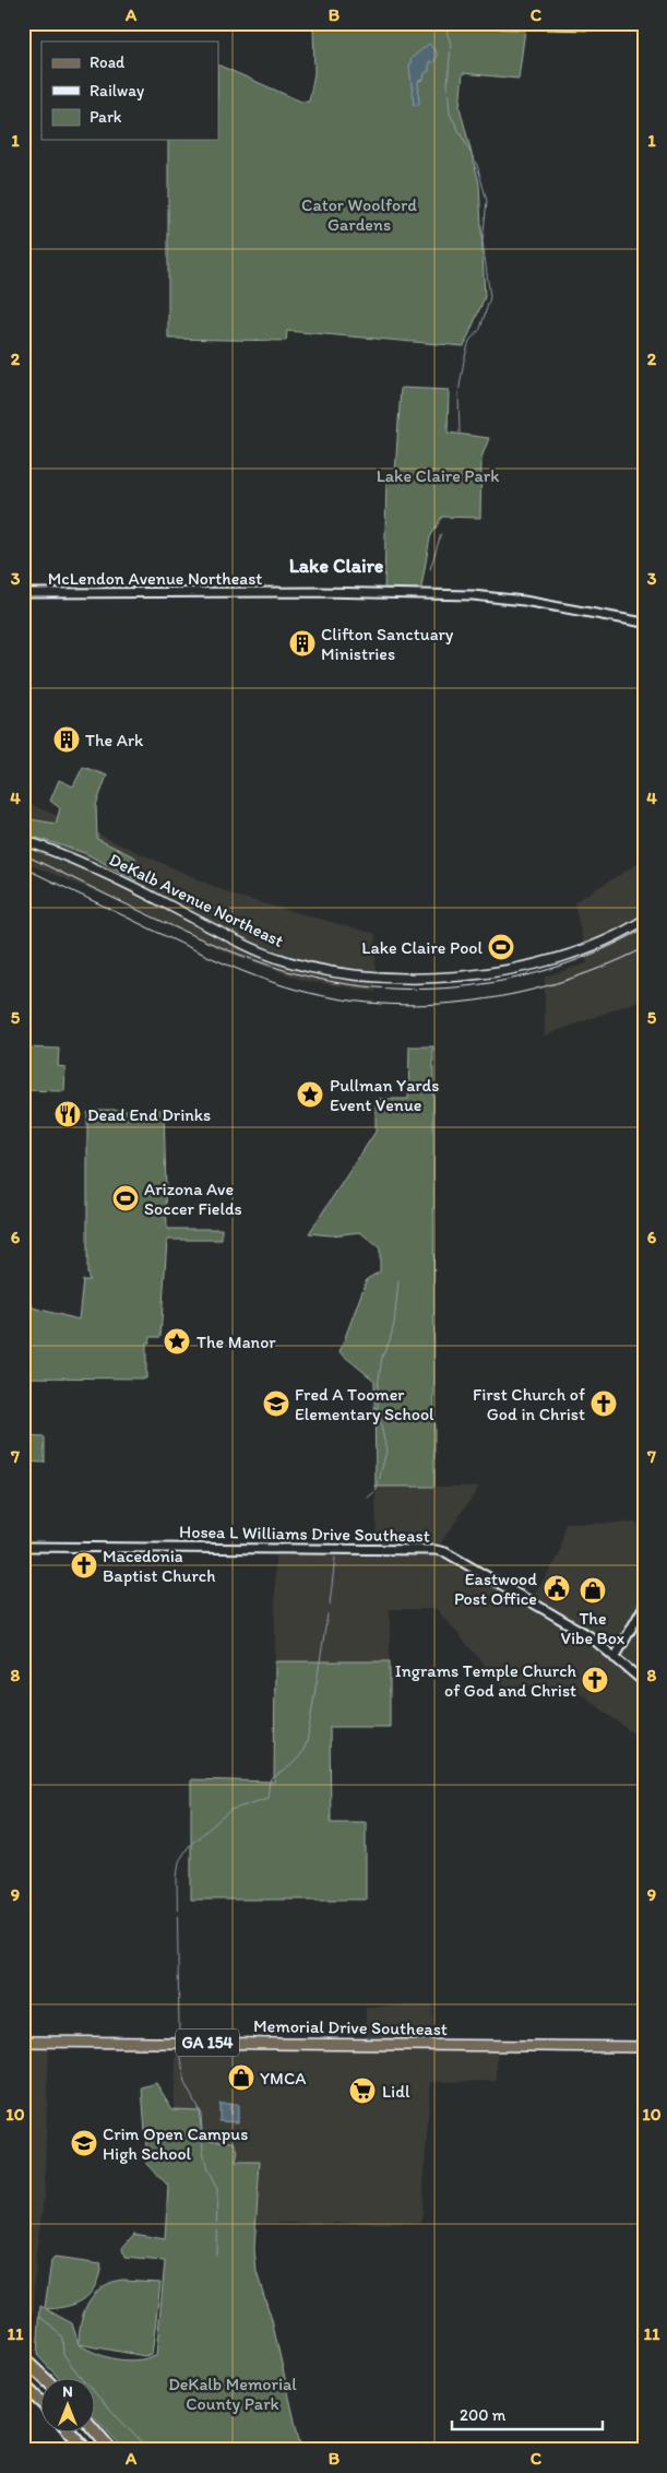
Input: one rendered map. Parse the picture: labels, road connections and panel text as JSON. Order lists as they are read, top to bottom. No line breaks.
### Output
{"streets":{"main road":["DeKalb Avenue Northeast","Memorial Drive Southeast","GA 154"],"street":["McLendon Avenue Northeast","Hosea L Williams Drive Southeast"]},"districts":["Lake Claire"],"parks":["Cator Woolford Gardens","Lake Claire Park","DeKalb Memorial County Park"],"places":{"building":["Clifton Sanctuary Ministries","The Ark"],"sports":["Lake Claire Pool","Arizona Ave Soccer Fields"],"place":["Pullman Yards Event Venue","The Manor"],"restaurant":["Dead End Drinks"],"school or university":["Fred A Toomer Elementary School","Crim Open Campus High School"],"church":["First Church of God in Christ","Macedonia Baptist Church","Ingrams Temple Church of God and Christ"],"public building":["Eastwood Post Office"],"shop":["The Vibe Box","YMCA"],"supermarket":["Lidl"]},"legend":["Road","Railway","Park"],"scale_bar":"200 m","north":"top","grid":{"columns":["A","B","C"],"rows":["1","2","3","4","5","6","7","8","9","10","11"]}}
